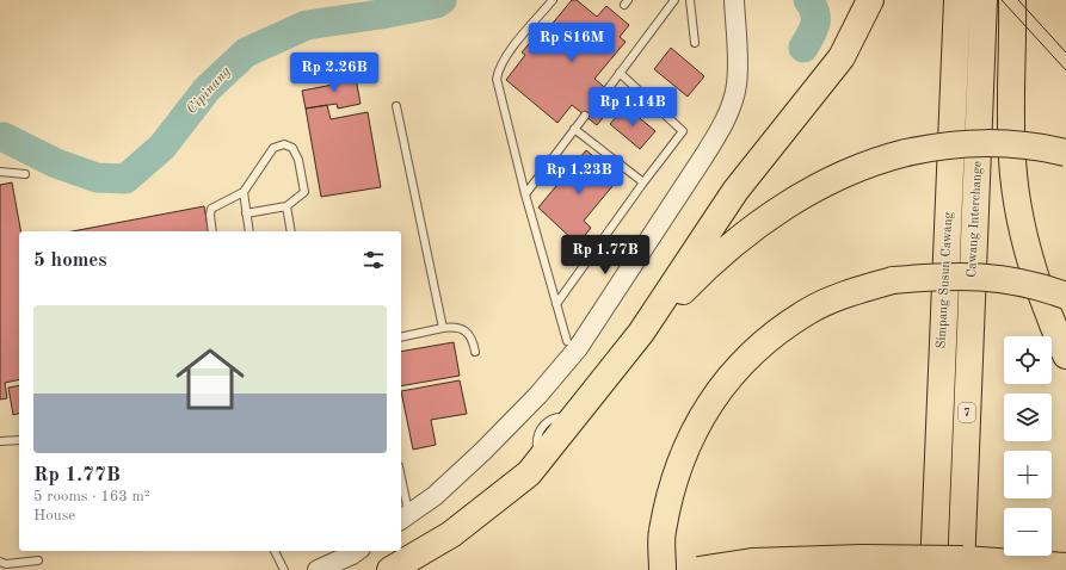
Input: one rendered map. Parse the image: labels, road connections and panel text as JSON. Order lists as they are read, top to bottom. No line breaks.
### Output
{"streets":{"highway":["Cawang Interchange","Simpang Susun Cawang","7"]},"water":["Cipinang"],"page":{"price":["Rp 816M","Rp 2.26B","Rp 1.14B","Rp 1.23B","Rp 1.77B"],"heading":"5 homes","list":[{"name":"Rp 1.77B","note":"5 rooms · 163 m² · House"}],"map_buttons":["+","−"]}}
